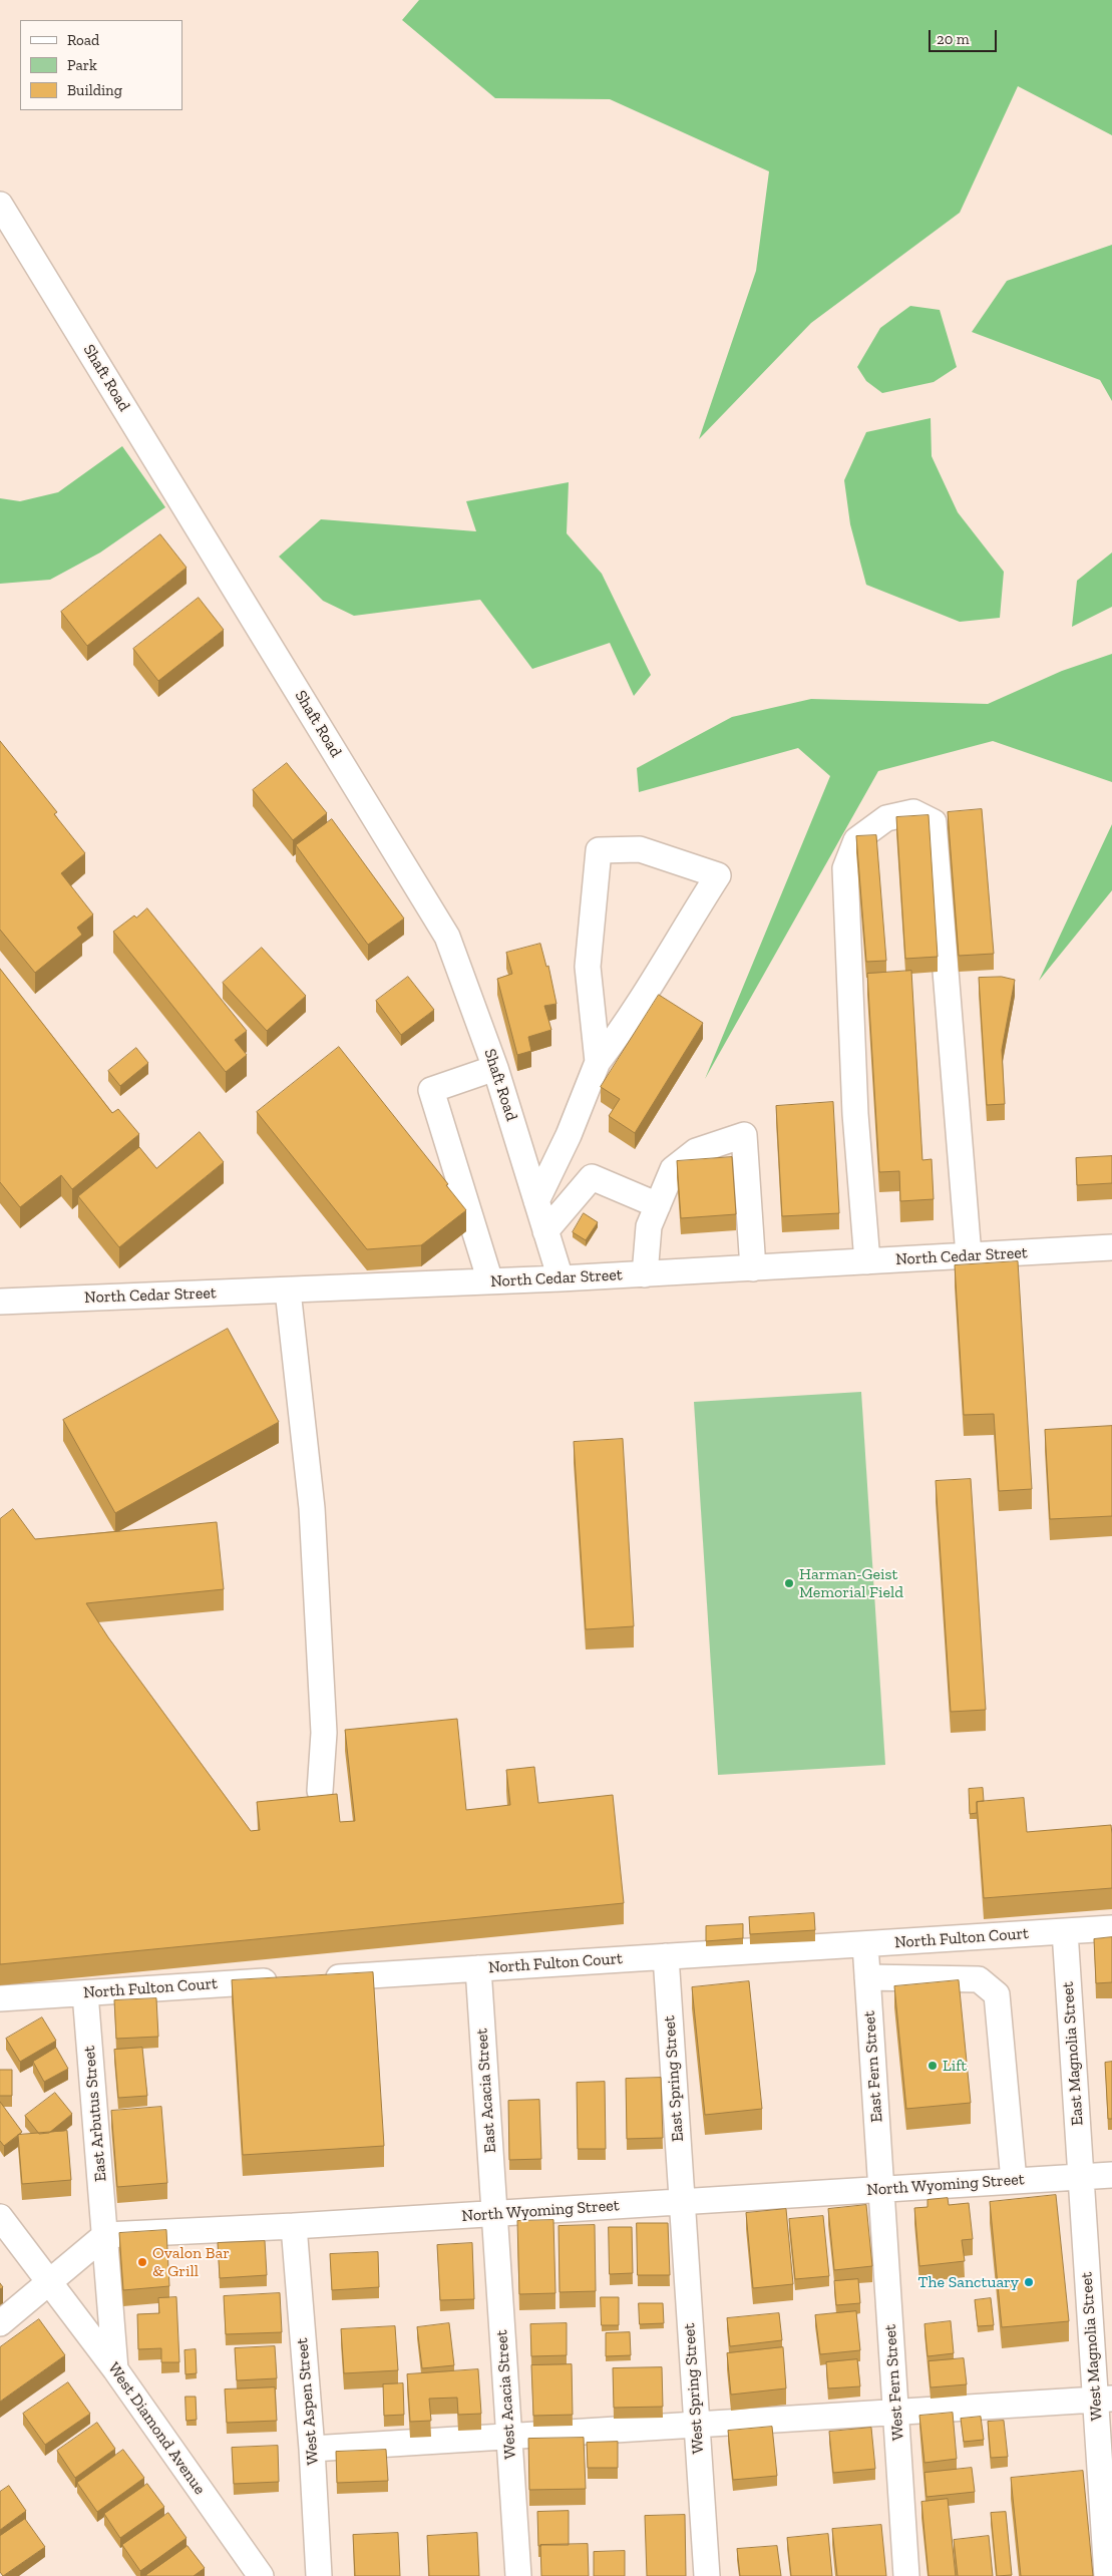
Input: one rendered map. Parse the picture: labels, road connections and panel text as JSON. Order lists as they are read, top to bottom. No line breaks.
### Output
{"streets":{"street":["Shaft Road","North Cedar Street","North Fulton Court","East Magnolia Street","East Fern Street","East Spring Street","East Acacia Street","East Arbutus Street","North Wyoming Street","West Magnolia Street","West Fern Street","West Spring Street","West Acacia Street","West Aspen Street","West Diamond Avenue"]},"crossings":[["Shaft Road","North Cedar Street"],["North Fulton Court","East Magnolia Street"],["North Fulton Court","East Fern Street"],["North Fulton Court","East Spring Street"],["North Fulton Court","East Acacia Street"],["North Fulton Court","East Arbutus Street"],["East Magnolia Street","North Wyoming Street"],["East Magnolia Street","West Magnolia Street"],["East Fern Street","North Wyoming Street"],["East Fern Street","West Fern Street"],["East Spring Street","North Wyoming Street"],["East Spring Street","West Spring Street"],["East Acacia Street","North Wyoming Street"],["East Acacia Street","West Acacia Street"],["East Arbutus Street","North Wyoming Street"],["East Arbutus Street","West Diamond Avenue"],["North Wyoming Street","West Magnolia Street"],["North Wyoming Street","West Fern Street"],["North Wyoming Street","West Spring Street"],["North Wyoming Street","West Acacia Street"],["North Wyoming Street","West Aspen Street"]],"places":["Harman-Geist Memorial Field","Lift","Ovalon Bar & Grill","The Sanctuary"],"legend":["Road","Park","Building"],"scale_bar":"20 m"}
